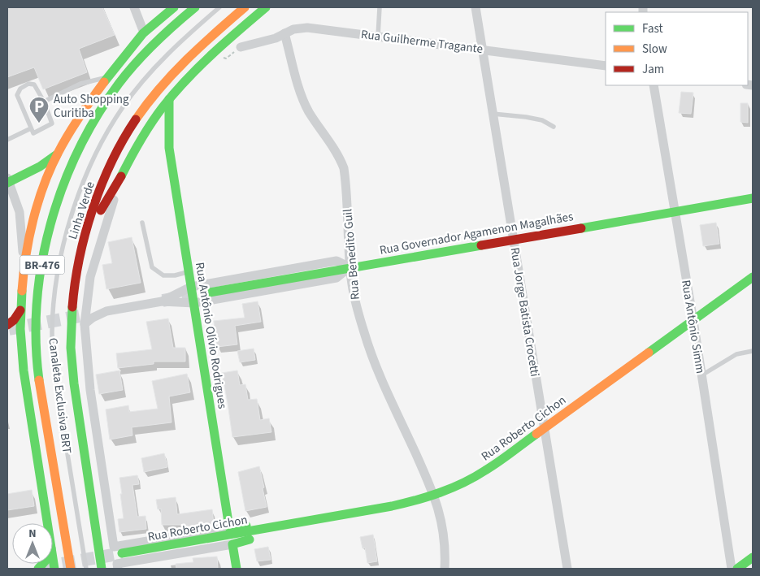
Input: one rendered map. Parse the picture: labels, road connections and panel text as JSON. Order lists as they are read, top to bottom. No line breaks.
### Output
{"streets":{"main road":["Linha Verde","Rua Governador Agamenon Magalhães","BR-476","Rua Antônio Olívio Rodrigues","Rua Roberto Cichon"],"street":["Rua Guilherme Tragante","Rua Benedito Guil","Rua Jorge Batista Crocetti","Rua Antônio Simm"],"lane":["Canaleta Exclusiva BRT"]},"crossings":[["Rua Guilherme Tragante","Rua Benedito Guil"],["Rua Guilherme Tragante","Rua Jorge Batista Crocetti"],["Rua Governador Agamenon Magalhães","Rua Benedito Guil"],["Rua Governador Agamenon Magalhães","Rua Jorge Batista Crocetti"],["Rua Governador Agamenon Magalhães","Rua Antônio Simm"],["Rua Benedito Guil","Rua Roberto Cichon"],["Rua Jorge Batista Crocetti","Rua Roberto Cichon"],["Rua Antônio Simm","Rua Roberto Cichon"]],"places":{"parking":["Auto Shopping Curitiba"]},"legend":["Fast","Slow","Jam"],"north":"top"}
